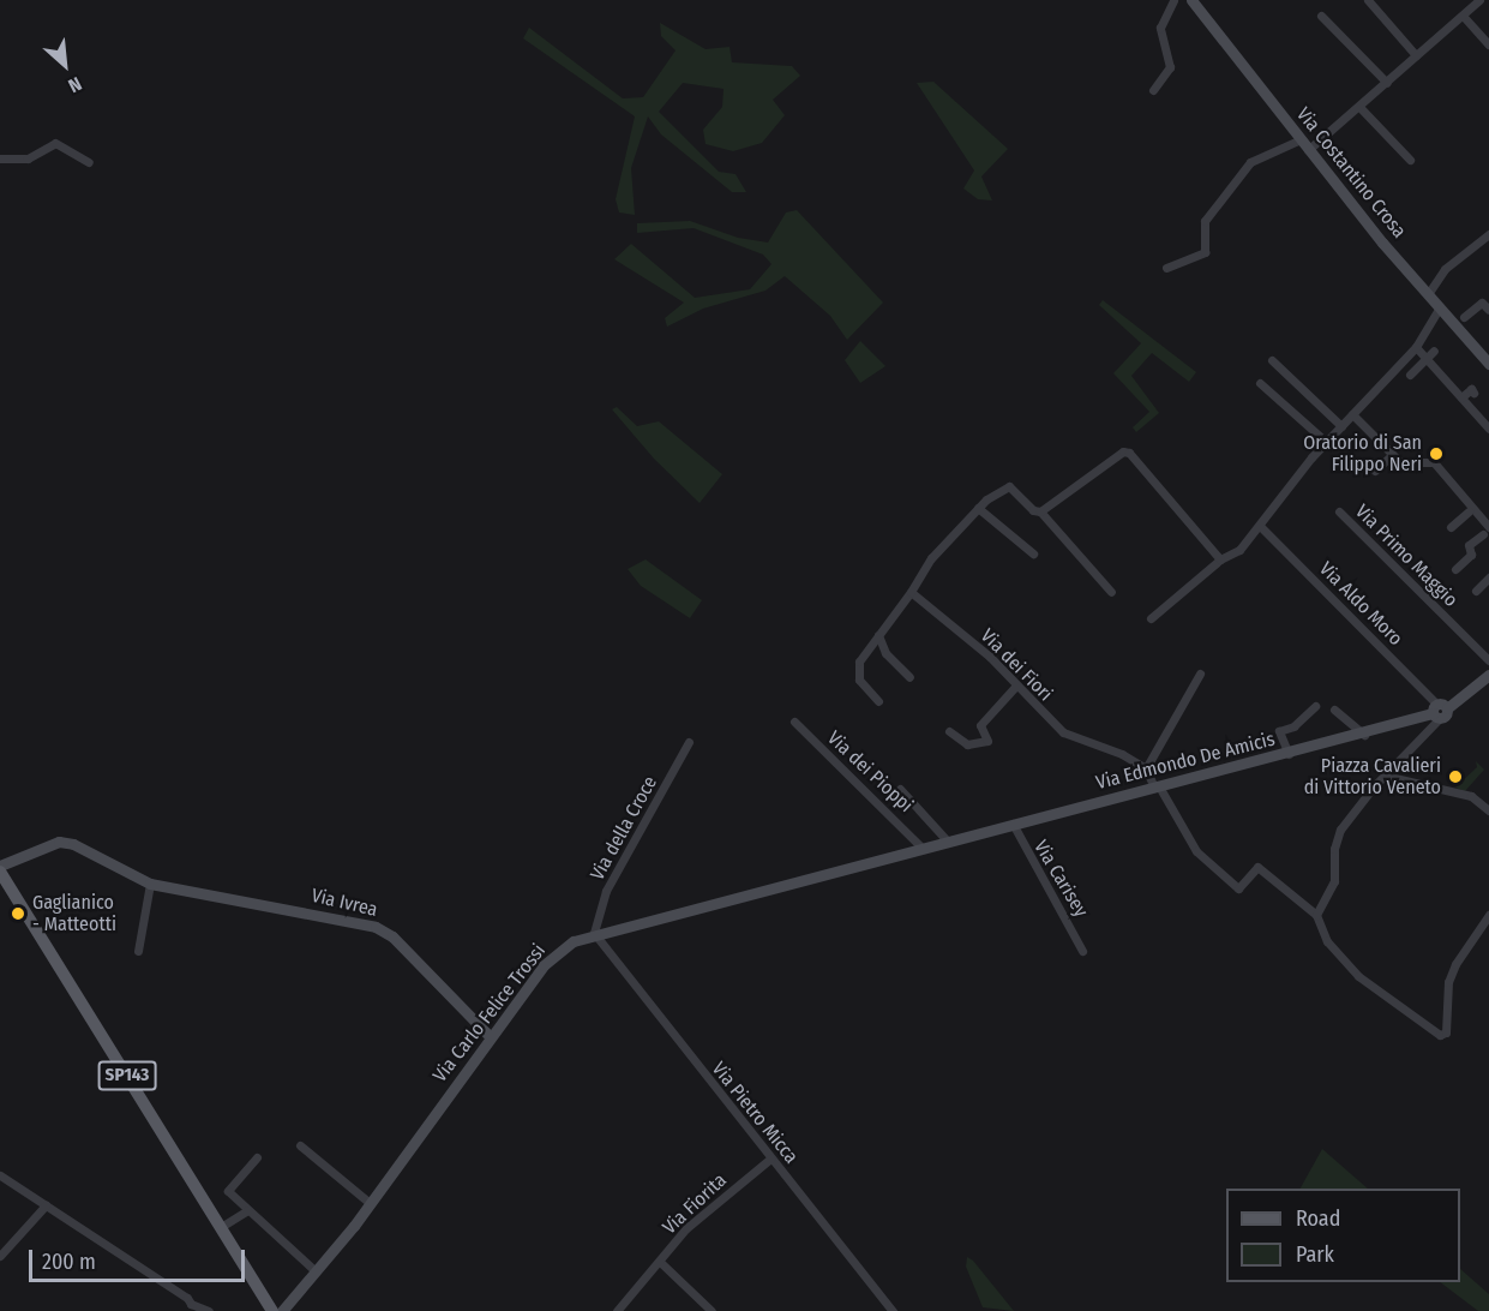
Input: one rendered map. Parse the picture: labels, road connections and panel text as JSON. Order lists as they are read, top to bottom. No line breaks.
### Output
{"streets":{"main road":["SP143"],"street":["Via Costantino Crosa","Via Primo Maggio","Via Aldo Moro","Via dei Fiori","Via Edmondo De Amicis","Via dei Pioppi","Via della Croce","Via Carisey","Via Ivrea","Via Carlo Felice Trossi","Via Pietro Micca","Via Fiorita"]},"crossings":[["Via Aldo Moro","Via Edmondo De Amicis"],["Via Edmondo De Amicis","Via dei Pioppi"],["Via Edmondo De Amicis","Via Carisey"],["Via Edmondo De Amicis","Via Carlo Felice Trossi"],["Via della Croce","Via Carlo Felice Trossi"],["Via della Croce","Via Pietro Micca"],["Via Ivrea","Via Carlo Felice Trossi"],["Via Carlo Felice Trossi","SP143"],["Via Carlo Felice Trossi","Via Pietro Micca"],["Via Pietro Micca","Via Fiorita"]],"places":["Oratorio di San Filippo Neri","Piazza Cavalieri di Vittorio Veneto","Gaglianico - Matteotti"],"legend":["Road","Park"],"scale_bar":"200 m","north":"bottom right"}
